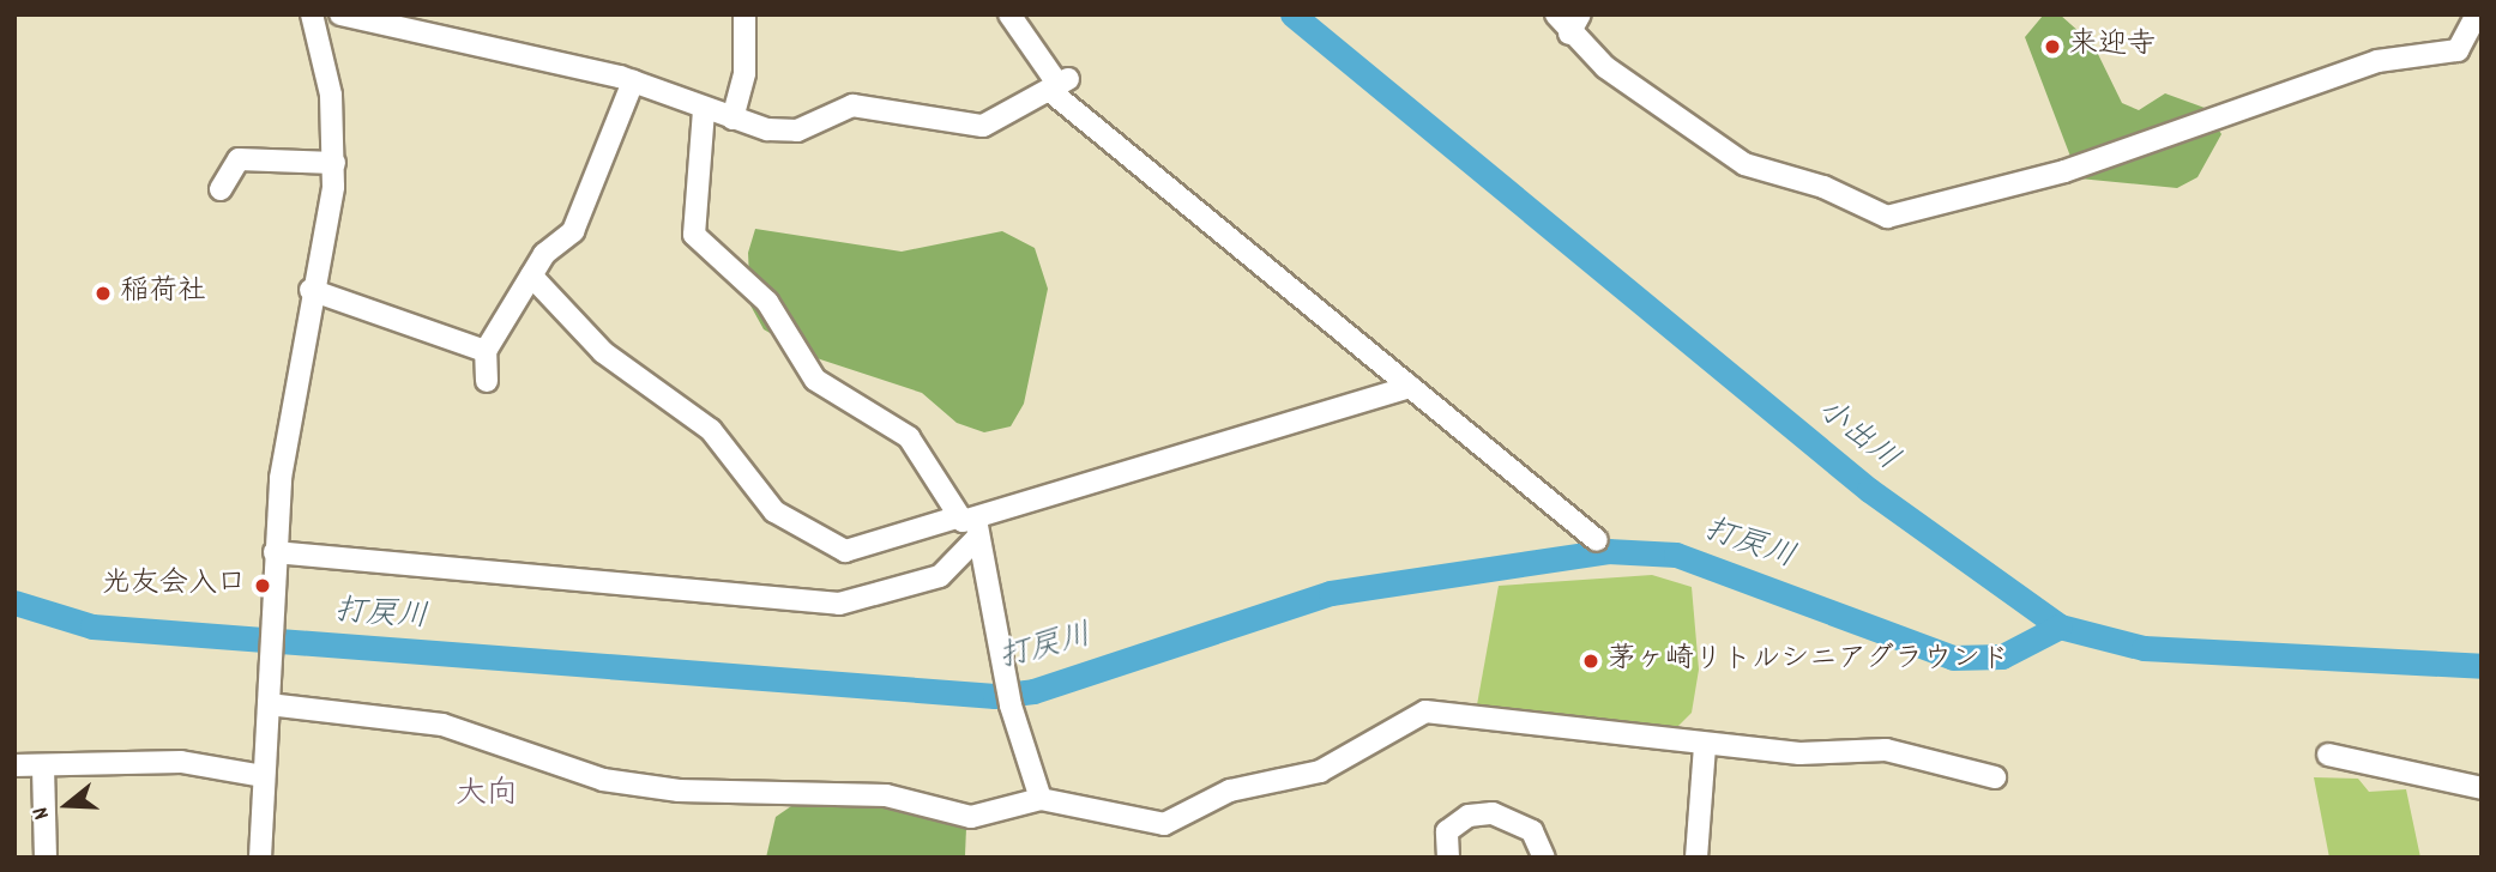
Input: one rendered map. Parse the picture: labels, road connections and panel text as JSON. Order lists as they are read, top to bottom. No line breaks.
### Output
{"districts":["大向"],"water":["小出川","打戻川"],"places":["来迎寺","稲荷社","光友会入口","茅ヶ崎リトルシニアグラウンド"],"north":"left"}
